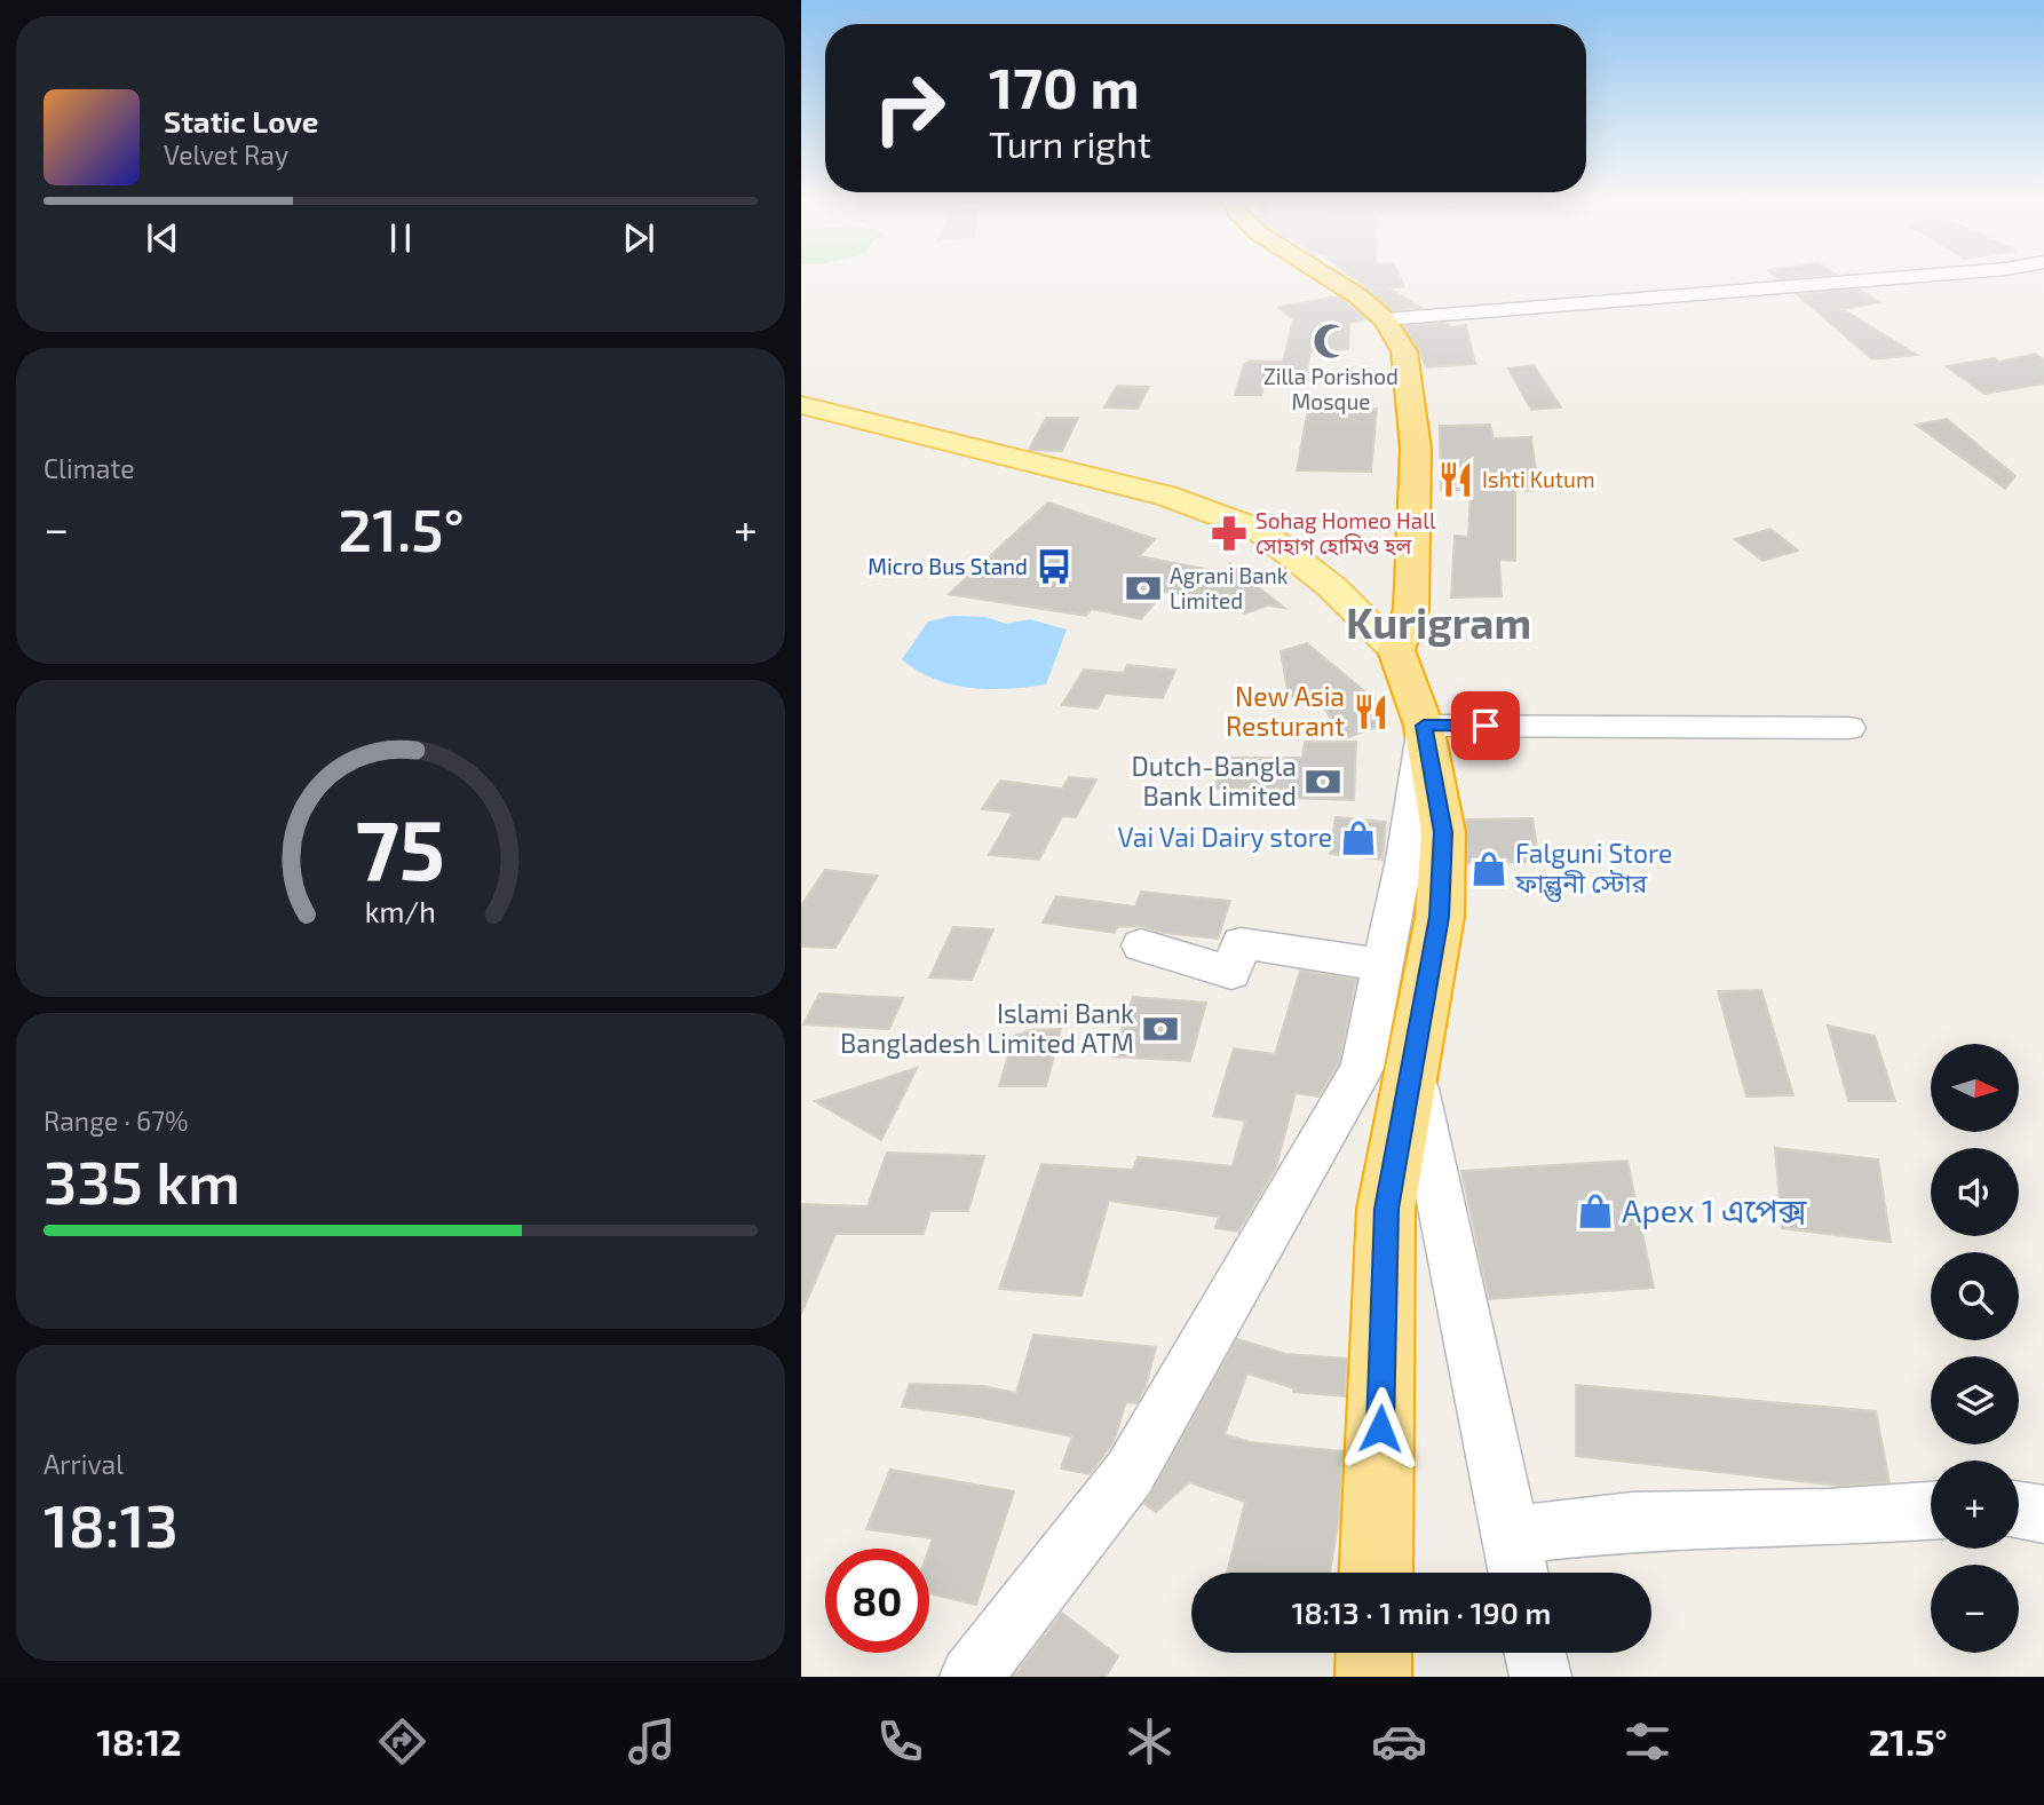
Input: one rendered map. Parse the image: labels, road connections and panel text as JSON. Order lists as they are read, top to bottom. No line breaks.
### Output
{"districts":["Kurigram"],"places":{"mosque":["Zilla Porishod Mosque"],"restaurant":["Ishti Kutum","New Asia Resturant"],"pharmacy":["Sohag Homeo Hall সোহাগ হোমিও হল"],"bus stop":["Micro Bus Stand"],"bank":["Agrani Bank Limited","Dutch-Bangla Bank Limited","Islami Bank Bangladesh Limited ATM"],"shop":["Vai Vai Dairy store","Falguni Store ফাল্গুনী স্টোর","Apex 1 এপেক্স"]},"north":"right","page":{"turn":["170 m","Turn right"],"song":["Static Love","Velvet Ray"],"tile":["Climate",["Range · 67%","335 km"],["Arrival","18:13"]],"heat":["−","21.5°","+"],"map_buttons":["+","−"],"limit":"80","trip":"18:13 · 1 min · 190 m","tabs":["18:12","21.5°"],"gauge":["75","km/h"]}}
